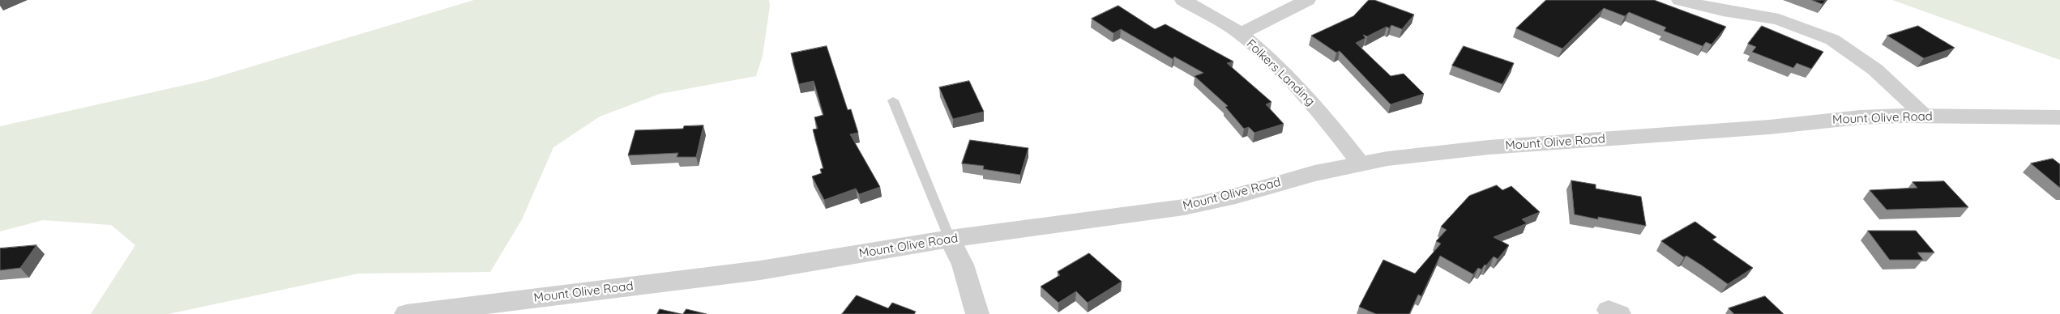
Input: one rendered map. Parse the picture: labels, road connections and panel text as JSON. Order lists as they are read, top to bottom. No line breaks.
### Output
{"streets":{"street":["Folkers Landing","Mount Olive Road"]},"crossings":[["Folkers Landing","Mount Olive Road"]]}
